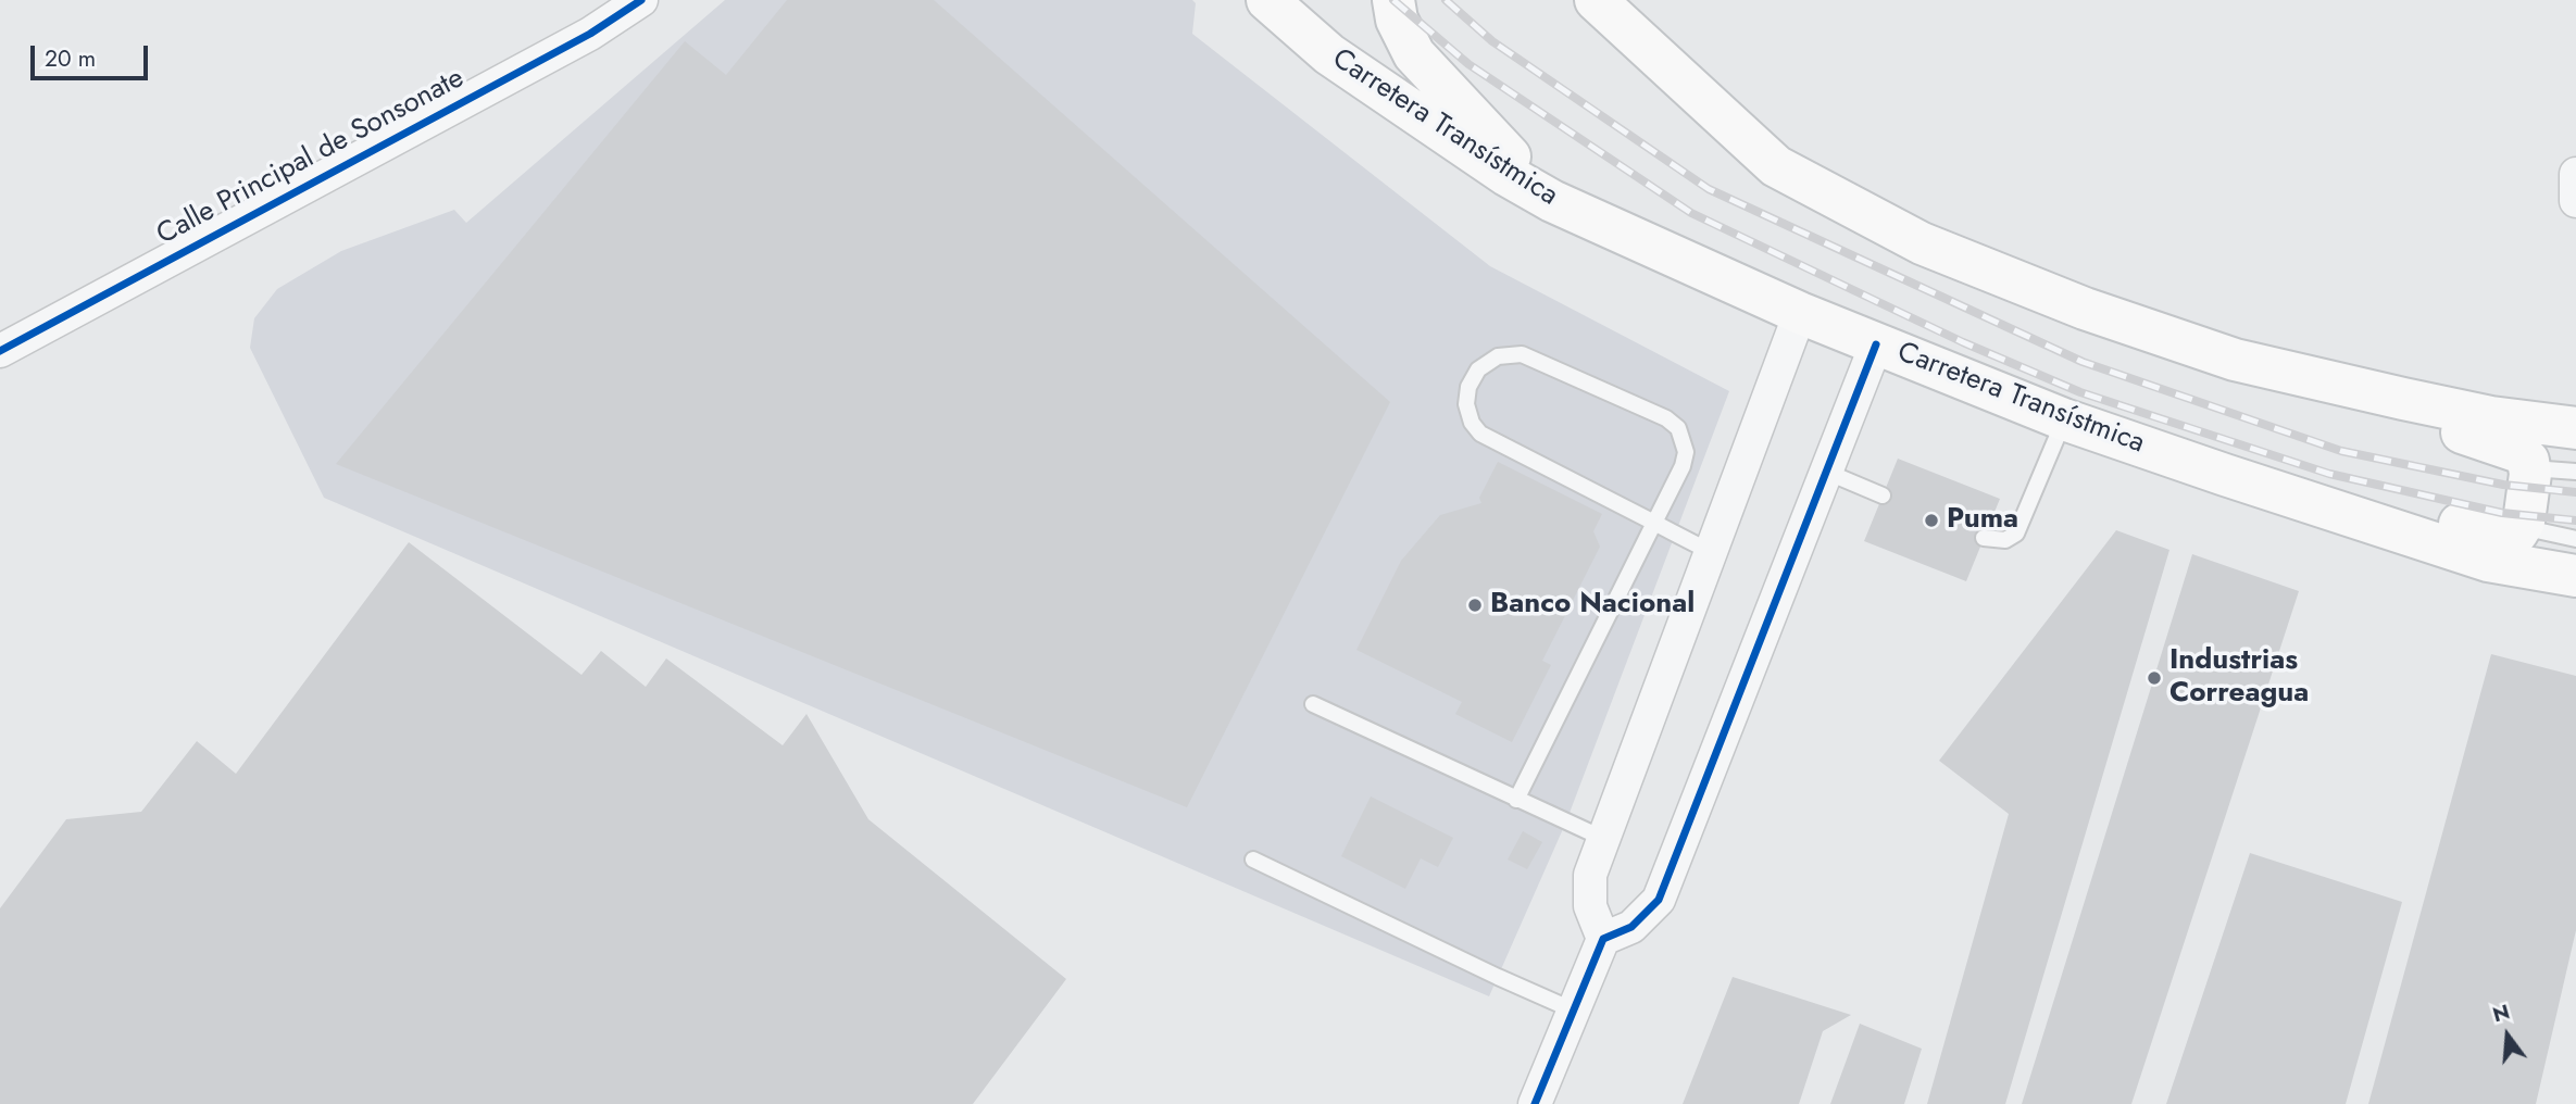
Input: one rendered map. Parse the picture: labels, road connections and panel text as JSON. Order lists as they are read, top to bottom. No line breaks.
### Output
{"streets":{"main road":["Carretera Transístmica"],"street":["Calle Principal de Sonsonate"]},"places":["Puma","Banco Nacional","Industrias Correagua"],"scale_bar":"20 m","north":"top"}
